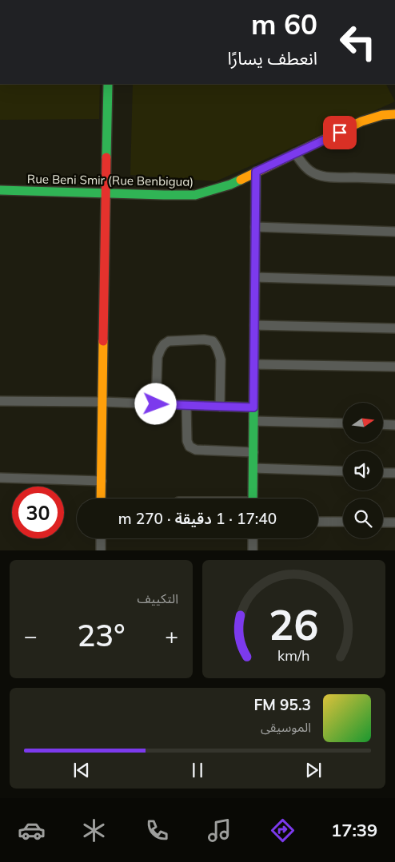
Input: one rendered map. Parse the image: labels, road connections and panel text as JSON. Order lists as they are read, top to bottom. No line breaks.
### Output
{"streets":{"street":["Rue Beni Smir (Rue Benbigua)"]},"north":"right","page":{"turn":["60 m","انعطف يسارًا"],"limit":"30","trip":"17:40 · 1 دقيقة · 270 m","tile":"التكييف","heat":["−","23°","+"],"song":["95.3 FM","الموسيقى"],"tabs":"17:39","gauge":["26","km/h"]}}
